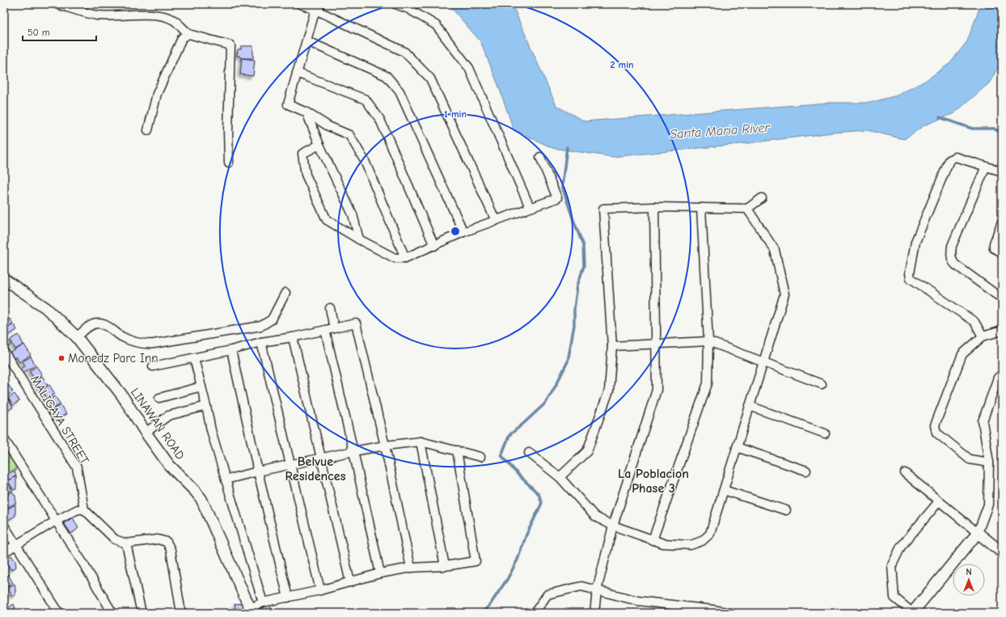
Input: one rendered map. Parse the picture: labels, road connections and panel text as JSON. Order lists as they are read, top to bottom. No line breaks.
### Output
{"streets":{"street":["MALIGAYA STREET","LINAWAN ROAD"]},"districts":["Belvue Residences","La Poblacion Phase 3"],"water":["Santa Maria River"],"places":["Monedz Parc Inn"],"scale_bar":"50 m","north":"top","rings":["2 min","1 min"]}
